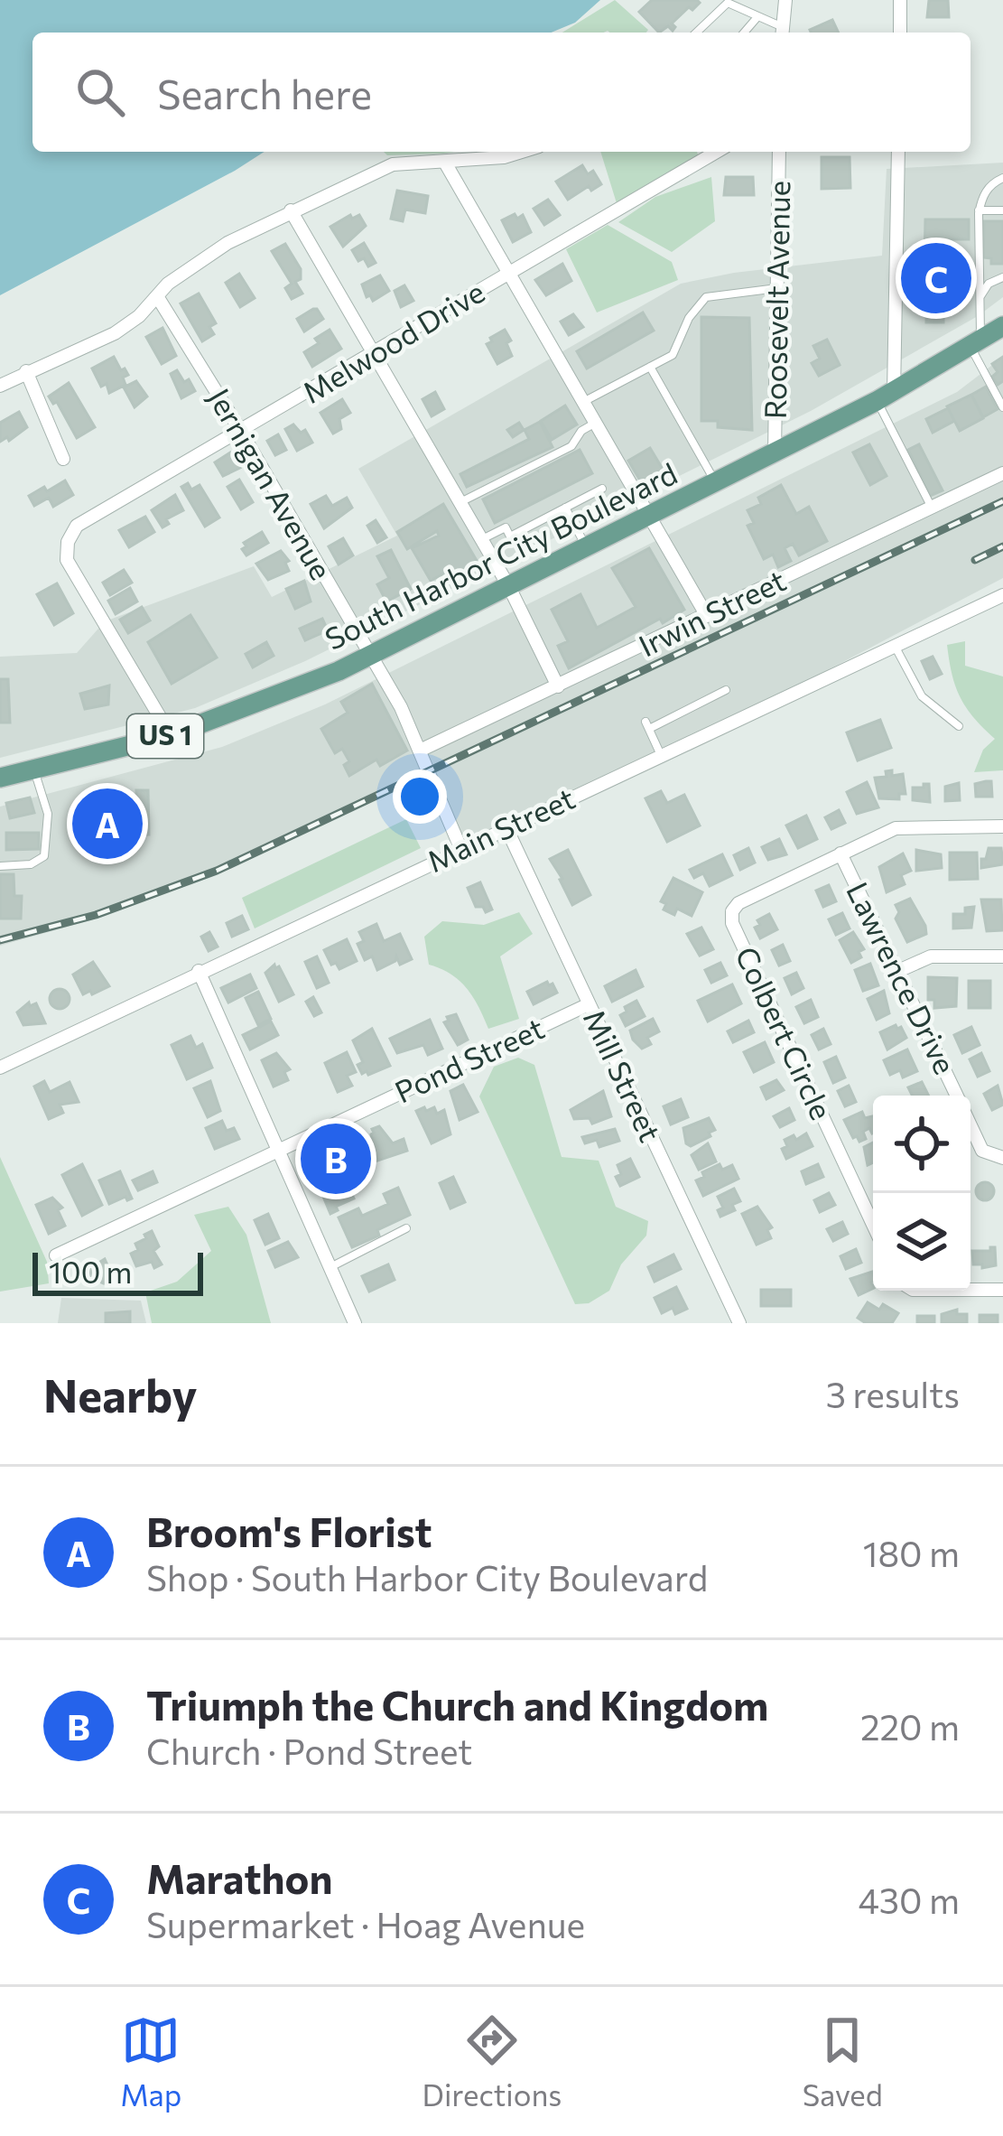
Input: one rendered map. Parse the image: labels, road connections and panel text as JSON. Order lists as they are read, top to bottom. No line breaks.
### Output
{"streets":{"main road":["South Harbor City Boulevard","US 1"],"street":["Roosevelt Avenue","Melwood Drive","Jernigan Avenue","Irwin Street","Main Street","Lawrence Drive","Colbert Circle","Pond Street","Mill Street"]},"crossings":[["Roosevelt Avenue","South Harbor City Boulevard"],["Melwood Drive","Jernigan Avenue"],["Melwood Drive","South Harbor City Boulevard"],["Jernigan Avenue","South Harbor City Boulevard"],["Jernigan Avenue","Irwin Street"],["Jernigan Avenue","Main Street"],["Main Street","Mill Street"],["Lawrence Drive","Colbert Circle"],["Pond Street","Mill Street"]],"scale_bar":"100 m","page":{"search":"Search here","pins":["C","A","B"],"scale":"100 m","heading":["Nearby","3 results"],"list":[{"mark":"A","name":"Broom's Florist","note":"Shop · South Harbor City Boulevard","value":"180 m"},{"mark":"B","name":"Triumph the Church and Kingdom","note":"Church · Pond Street","value":"220 m"},{"mark":"C","name":"Marathon","note":"Supermarket · Hoag Avenue","value":"430 m"}],"nav":["Map","Directions","Saved"]}}
